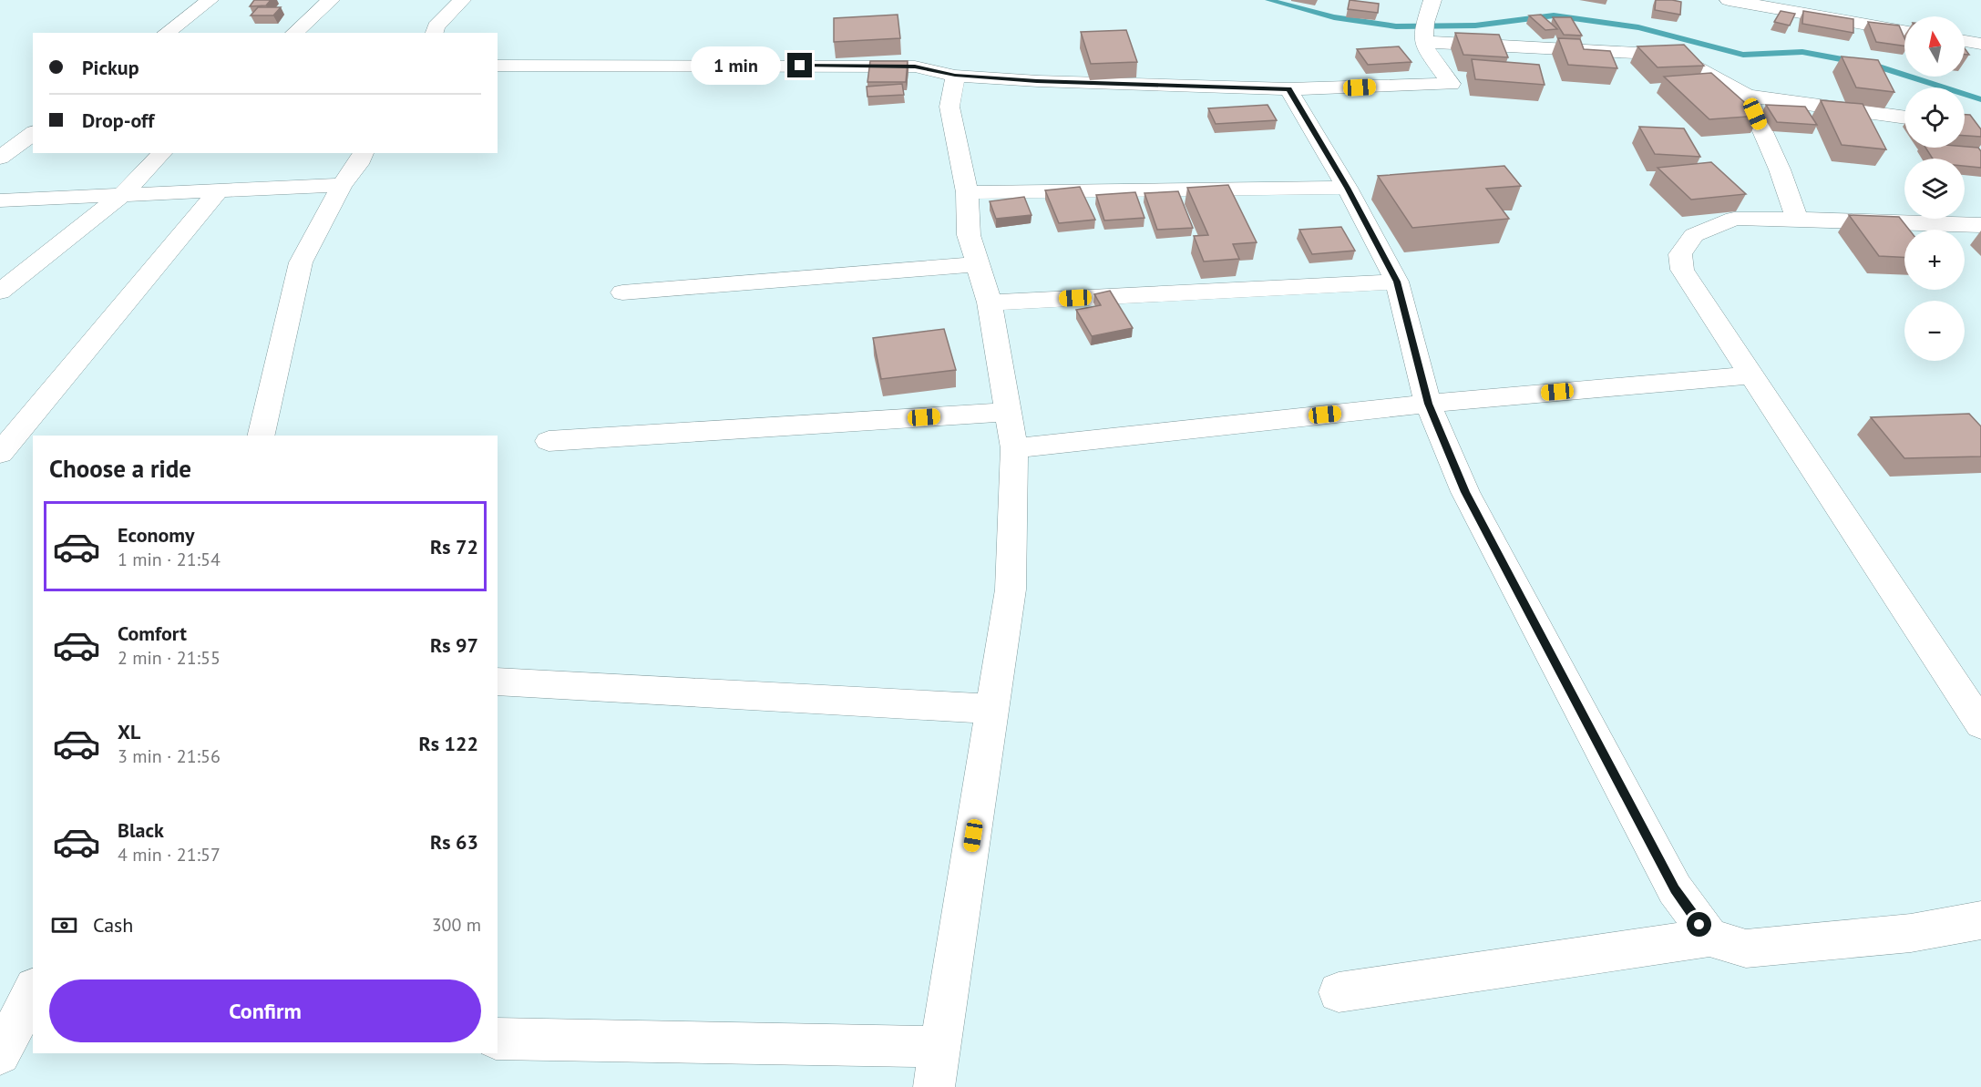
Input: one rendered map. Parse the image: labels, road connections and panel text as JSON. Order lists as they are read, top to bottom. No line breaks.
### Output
{"north":"top","page":{"map_buttons":["+","−"],"banner":["Pickup","Drop-off"],"bubble":"1 min","heading":"Choose a ride","list":[{"name":"Economy","note":"1 min · 21:54","value":"Rs 72"},{"name":"Comfort","note":"2 min · 21:55","value":"Rs 97"},{"name":"XL","note":"3 min · 21:56","value":"Rs 122"},{"name":"Black","note":"4 min · 21:57","value":"Rs 63"}],"pay":["Cash","300 m"],"buttons":"Confirm"}}
